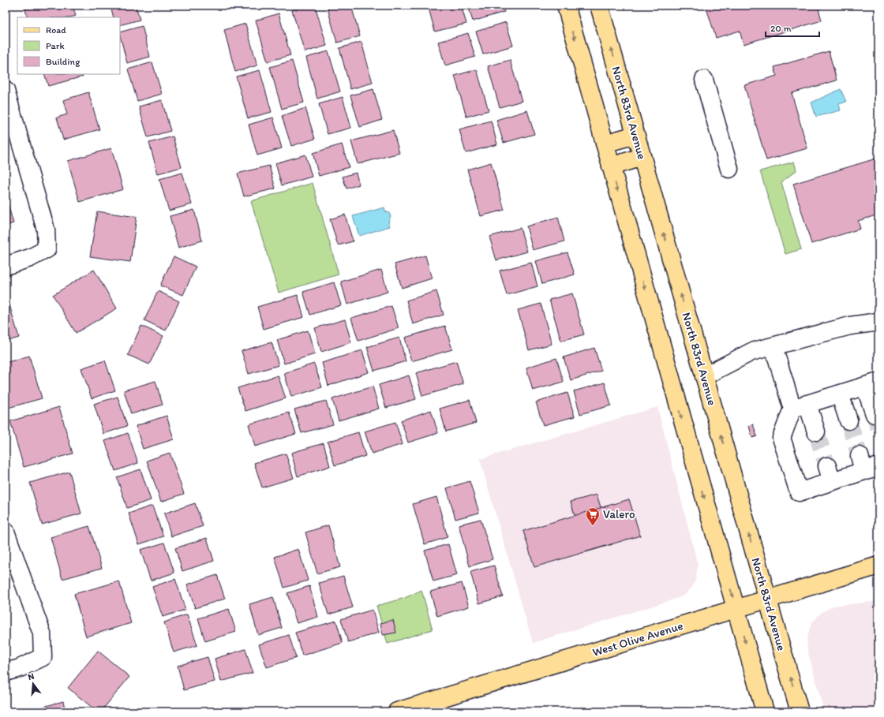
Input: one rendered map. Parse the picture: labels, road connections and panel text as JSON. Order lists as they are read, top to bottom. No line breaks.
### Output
{"streets":{"main road":["North 83rd Avenue","West Olive Avenue"]},"crossings":[["North 83rd Avenue","West Olive Avenue"]],"places":{"supermarket":["Valero"]},"legend":["Road","Park","Building"],"scale_bar":"20 m","north":"top"}
